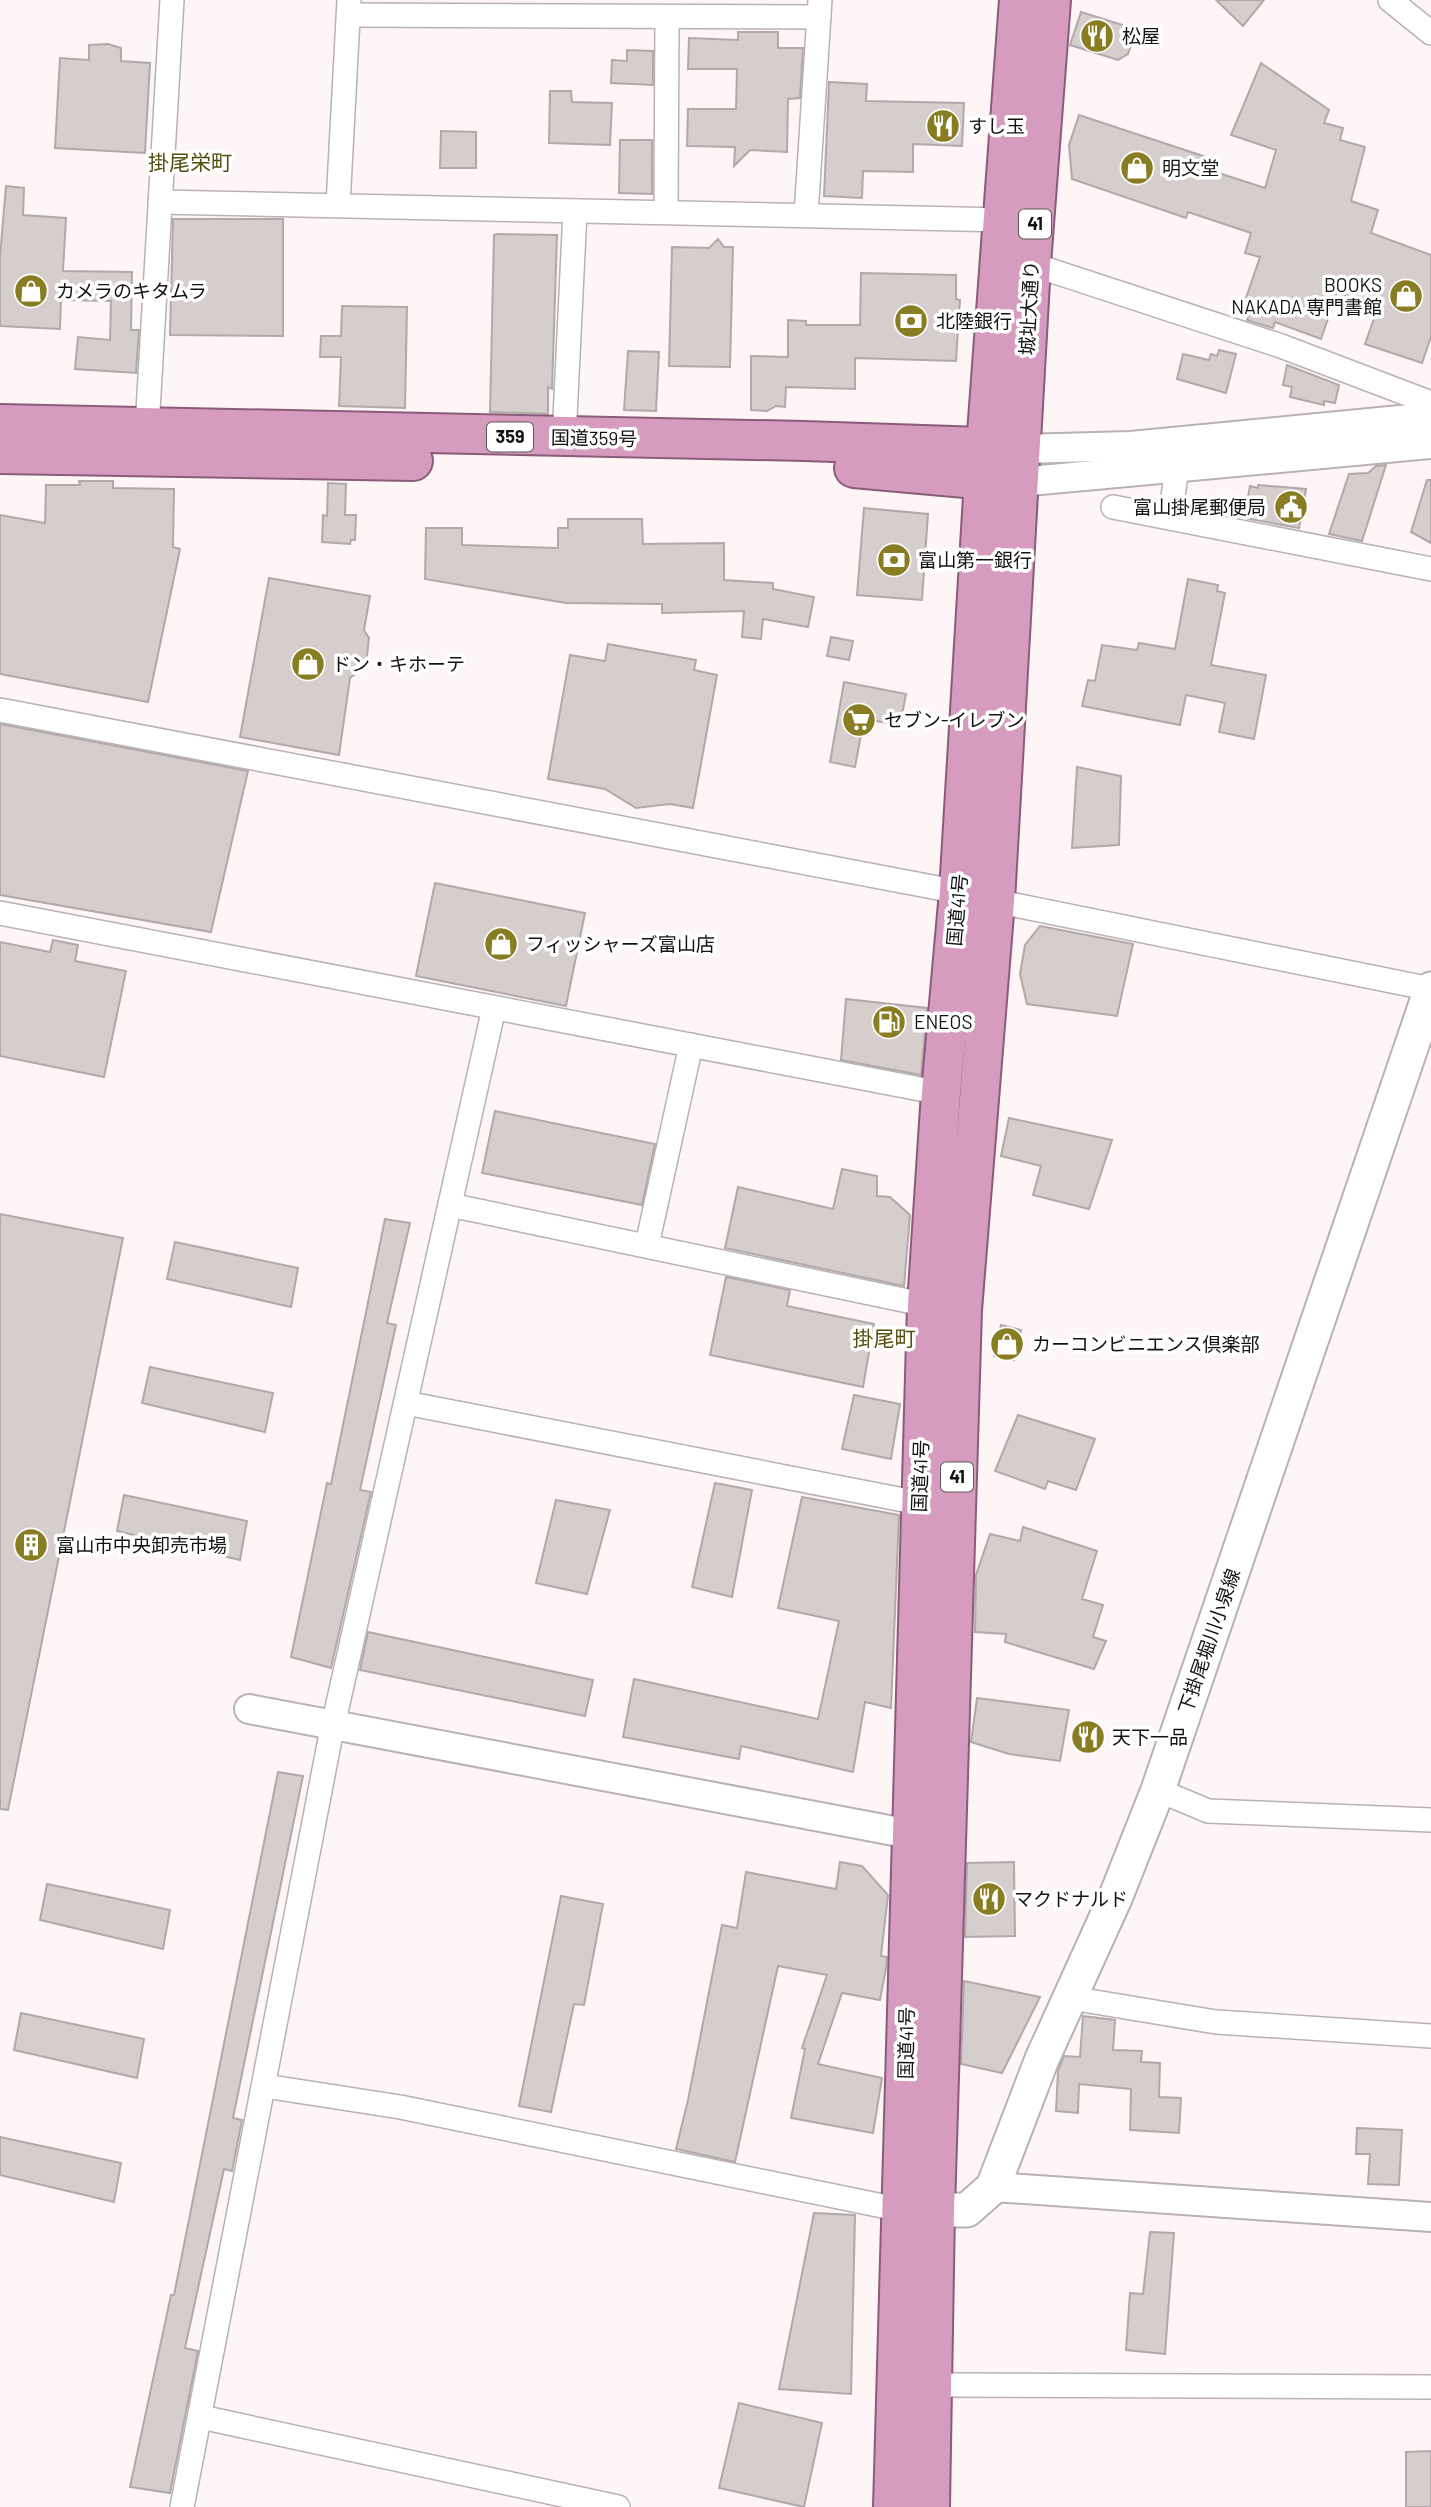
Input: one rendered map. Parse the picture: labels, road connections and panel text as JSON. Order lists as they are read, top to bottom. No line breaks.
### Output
{"streets":{"highway":["41","城址大通り","359","国道359号","国道41号"],"main road":["下掛尾堀川小泉線"]},"crossings":[["城址大通り","国道359号"],["城址大通り","国道41号"],["国道359号","国道41号"],["国道41号","下掛尾堀川小泉線"]],"districts":["掛尾栄町","掛尾町"],"places":{"restaurant":["松屋","すし玉","天下一品","マクドナルド"],"shop":["明文堂","カメラのキタムラ","BOOKS NAKADA 専門書館","ドン・キホーテ","フィッシャーズ富山店","カーコンビニエンス倶楽部"],"bank":["北陸銀行","富山第一銀行"],"public building":["富山掛尾郵便局"],"supermarket":["セブン-イレブン"],"fuel station":["ENEOS"],"building":["富山市中央卸売市場"]}}
